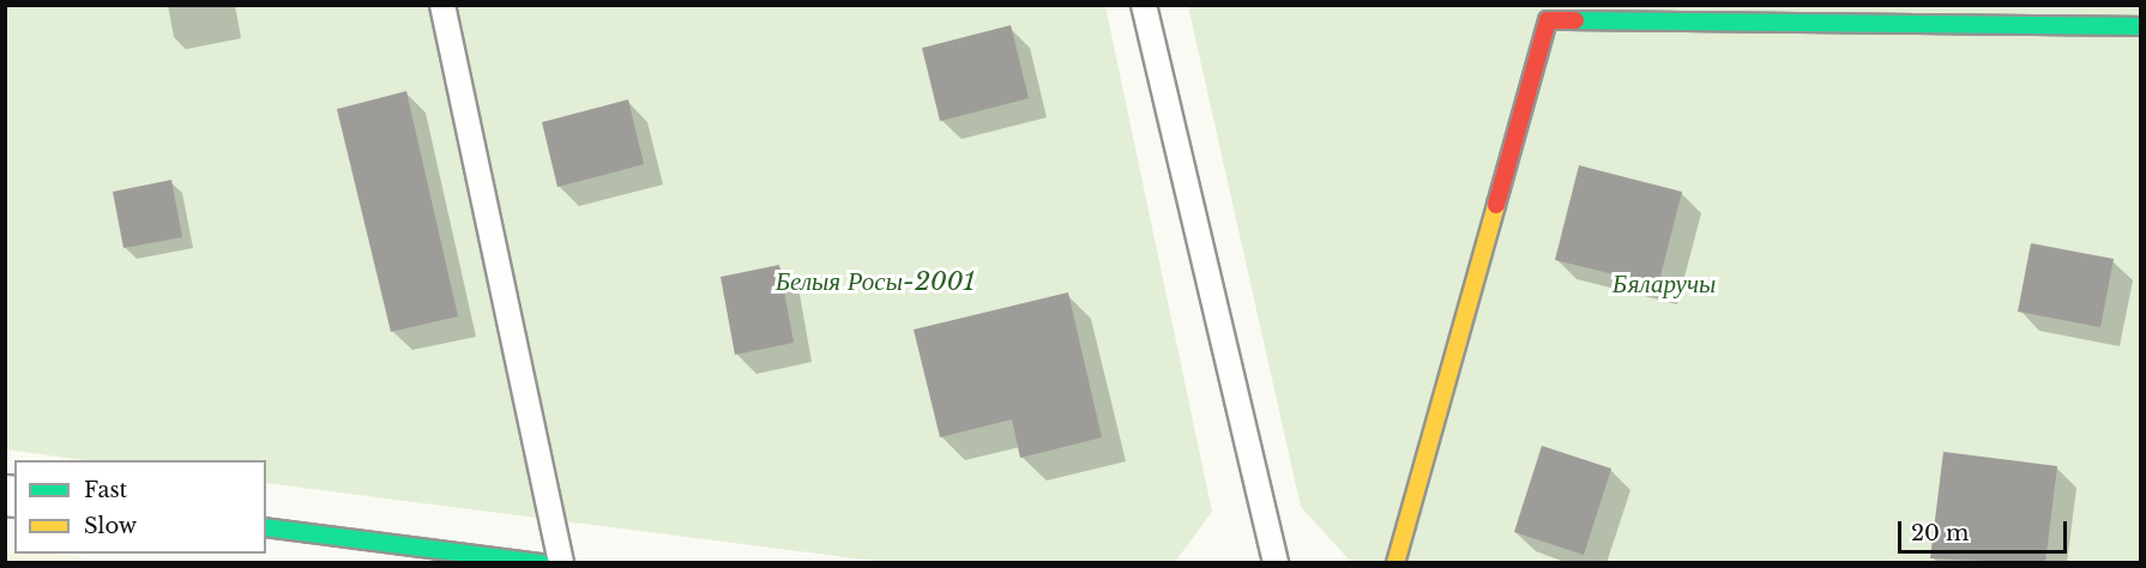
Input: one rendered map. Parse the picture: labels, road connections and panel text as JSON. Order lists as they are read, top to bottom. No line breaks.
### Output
{"parks":["Белыя Росы-2001","Бяларучы"],"legend":["Fast","Slow"],"scale_bar":"20 m"}
